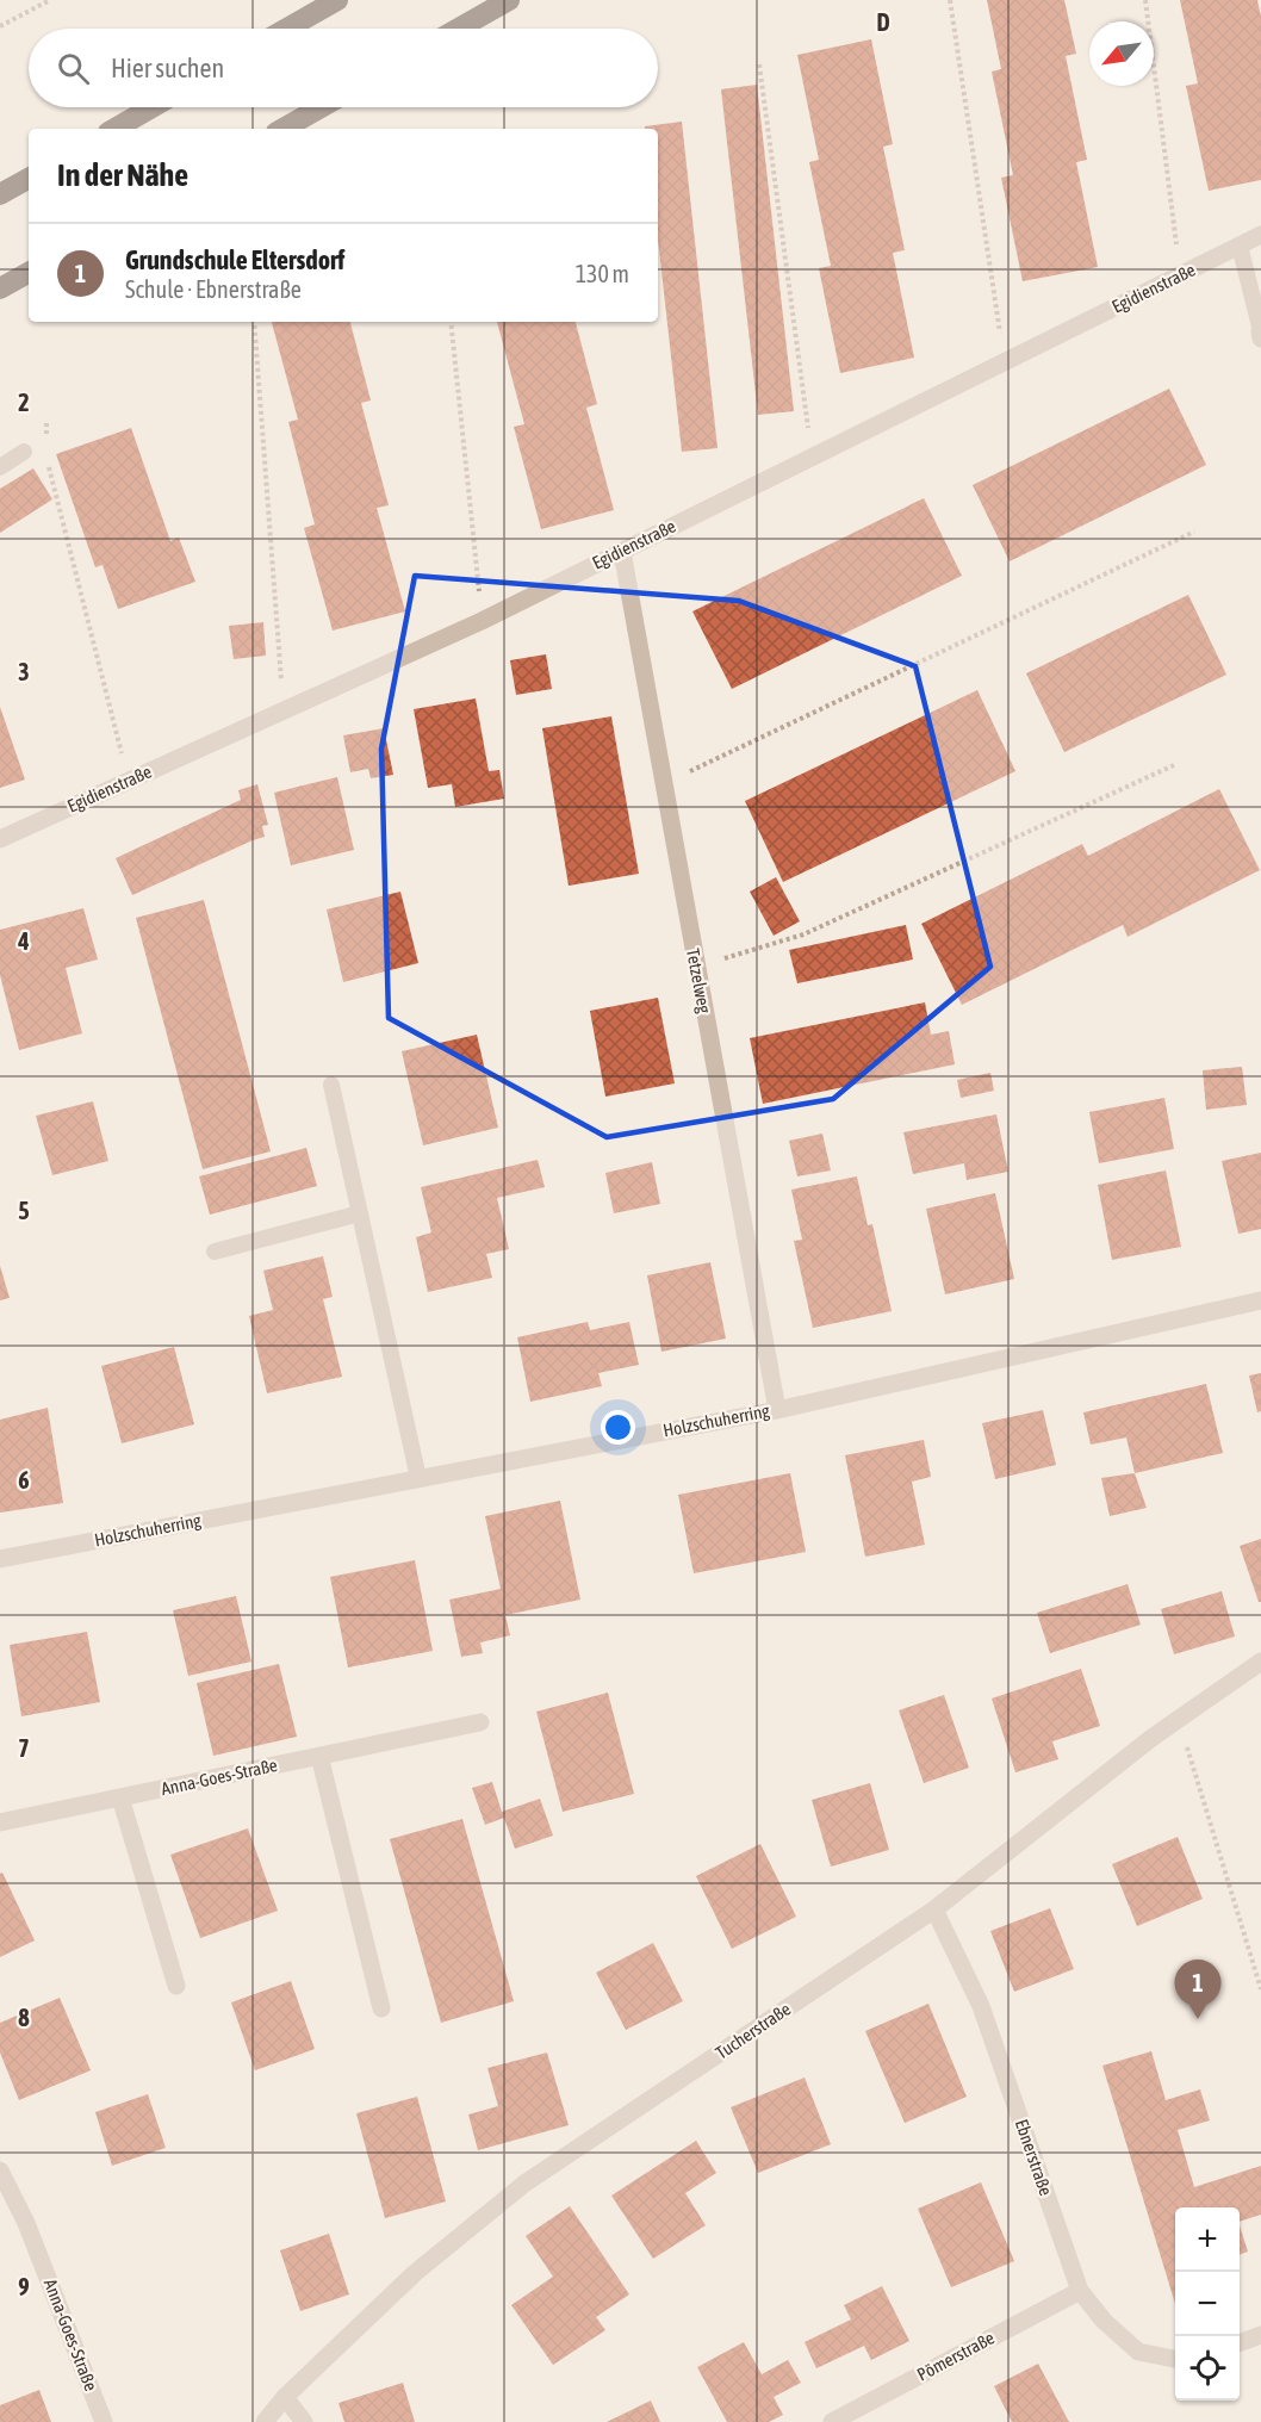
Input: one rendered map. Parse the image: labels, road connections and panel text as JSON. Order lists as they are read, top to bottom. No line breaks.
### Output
{"streets":{"street":["Egidienstraße","Tetzelweg","Holzschuherring","Anna-Goes-Straße","Tucherstraße","Ebnerstraße","Pömerstraße"]},"crossings":[["Egidienstraße","Tetzelweg"],["Tetzelweg","Holzschuherring"],["Tucherstraße","Ebnerstraße"],["Ebnerstraße","Pömerstraße"]],"north":"bottom left","page":{"search":"Hier suchen","heading":"In der Nähe","list":[{"mark":"1","name":"Grundschule Eltersdorf","note":"Schule · Ebnerstraße","value":"130 m"}],"pins":"1","map_buttons":["+","−"]},"grid":{"columns":["D"],"rows":["2","3","4","5","6","7","8","9"]}}
